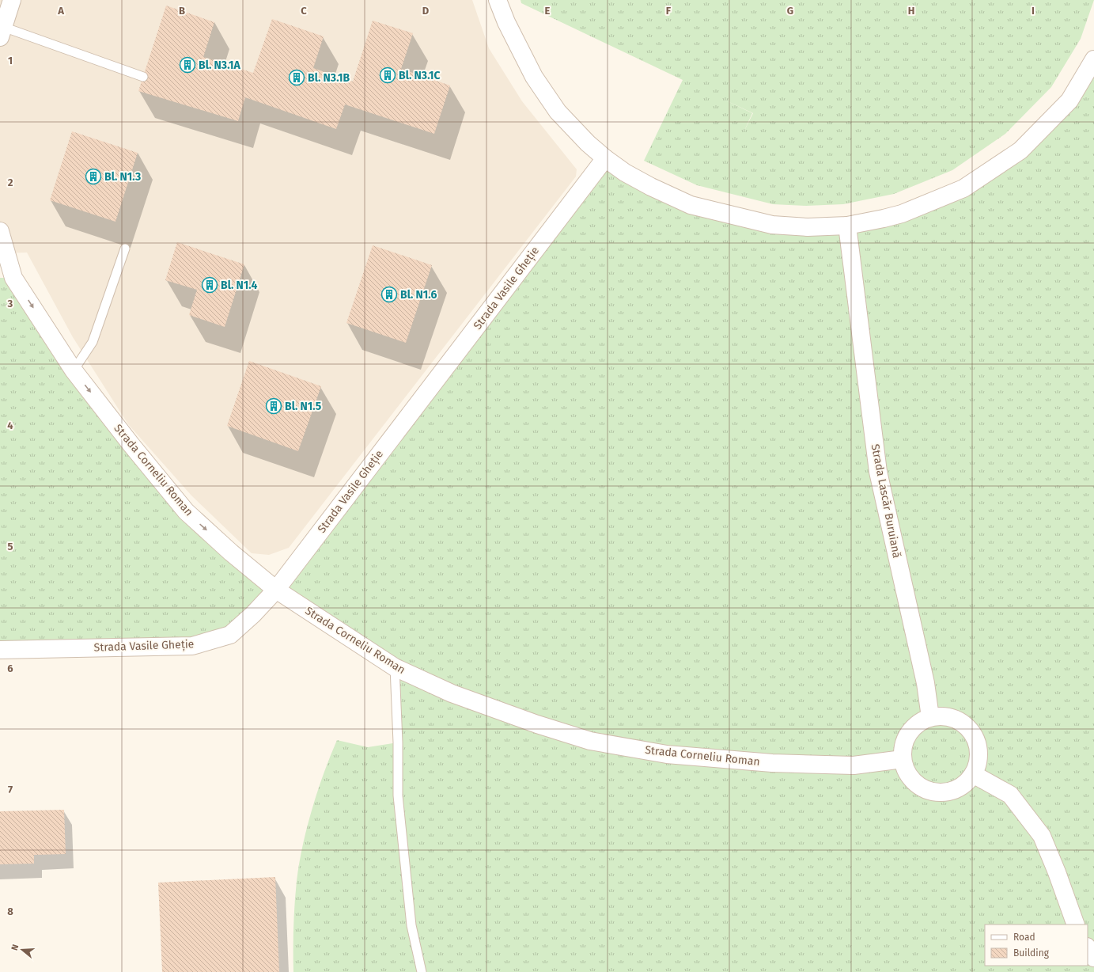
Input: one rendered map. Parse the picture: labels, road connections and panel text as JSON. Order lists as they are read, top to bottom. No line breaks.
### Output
{"streets":{"street":["Strada Vasile Gheție","Strada Corneliu Roman","Strada Lascăr Buruiană"]},"crossings":[["Strada Vasile Gheție","Strada Corneliu Roman"],["Strada Corneliu Roman","Strada Lascăr Buruiană"]],"one_way":["Strada Corneliu Roman"],"places":{"building":["Bl. N3.1A","Bl. N3.1C","Bl. N3.1B","Bl. N1.3","Bl. N1.4","Bl. N1.6","Bl. N1.5"]},"legend":["Road","Building"],"north":"left","grid":{"columns":["A","B","C","D","E","F","G","H","I"],"rows":["1","2","3","4","5","6","7","8"]}}
